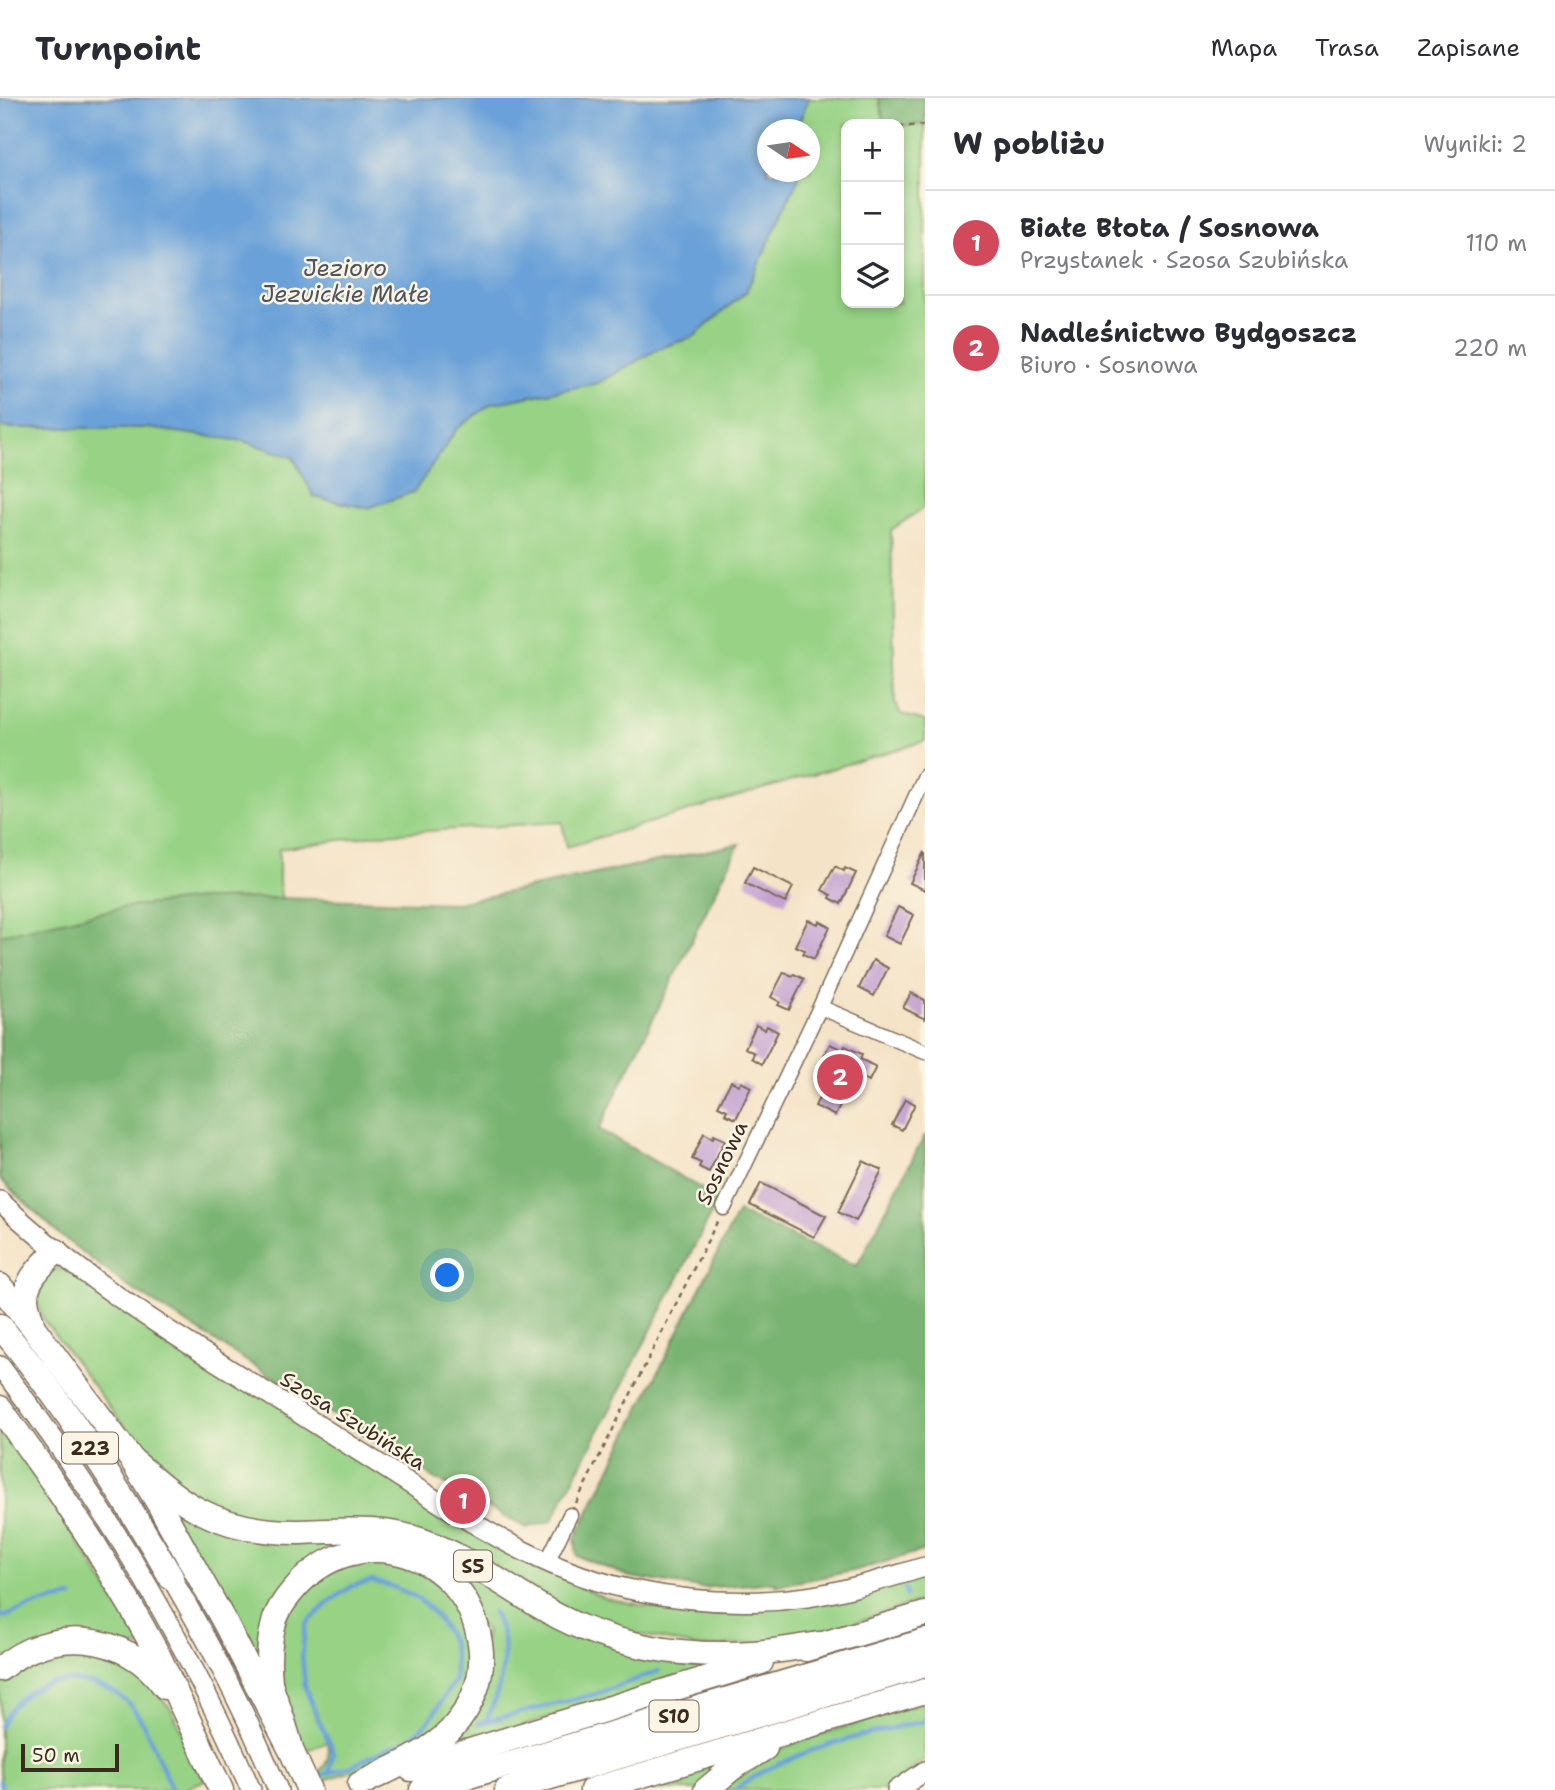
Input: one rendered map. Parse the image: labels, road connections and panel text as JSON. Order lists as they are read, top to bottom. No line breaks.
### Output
{"streets":{"highway":["223","S5","S10"],"street":["Sosnowa","Szosa Szubińska"]},"water":["Jezioro Jezuickie Małe"],"scale_bar":"50 m","north":"right","page":{"header":"Turnpoint","nav":["Mapa","Trasa","Zapisane"],"heading":["W pobliżu","Wyniki: 2"],"map_buttons":["+","−"],"list":[{"mark":"1","name":"Białe Błota / Sosnowa","note":"Przystanek · Szosa Szubińska","value":"110 m"},{"mark":"2","name":"Nadleśnictwo Bydgoszcz","note":"Biuro · Sosnowa","value":"220 m"}],"pins":["2","1"],"scale":"50 m"}}
